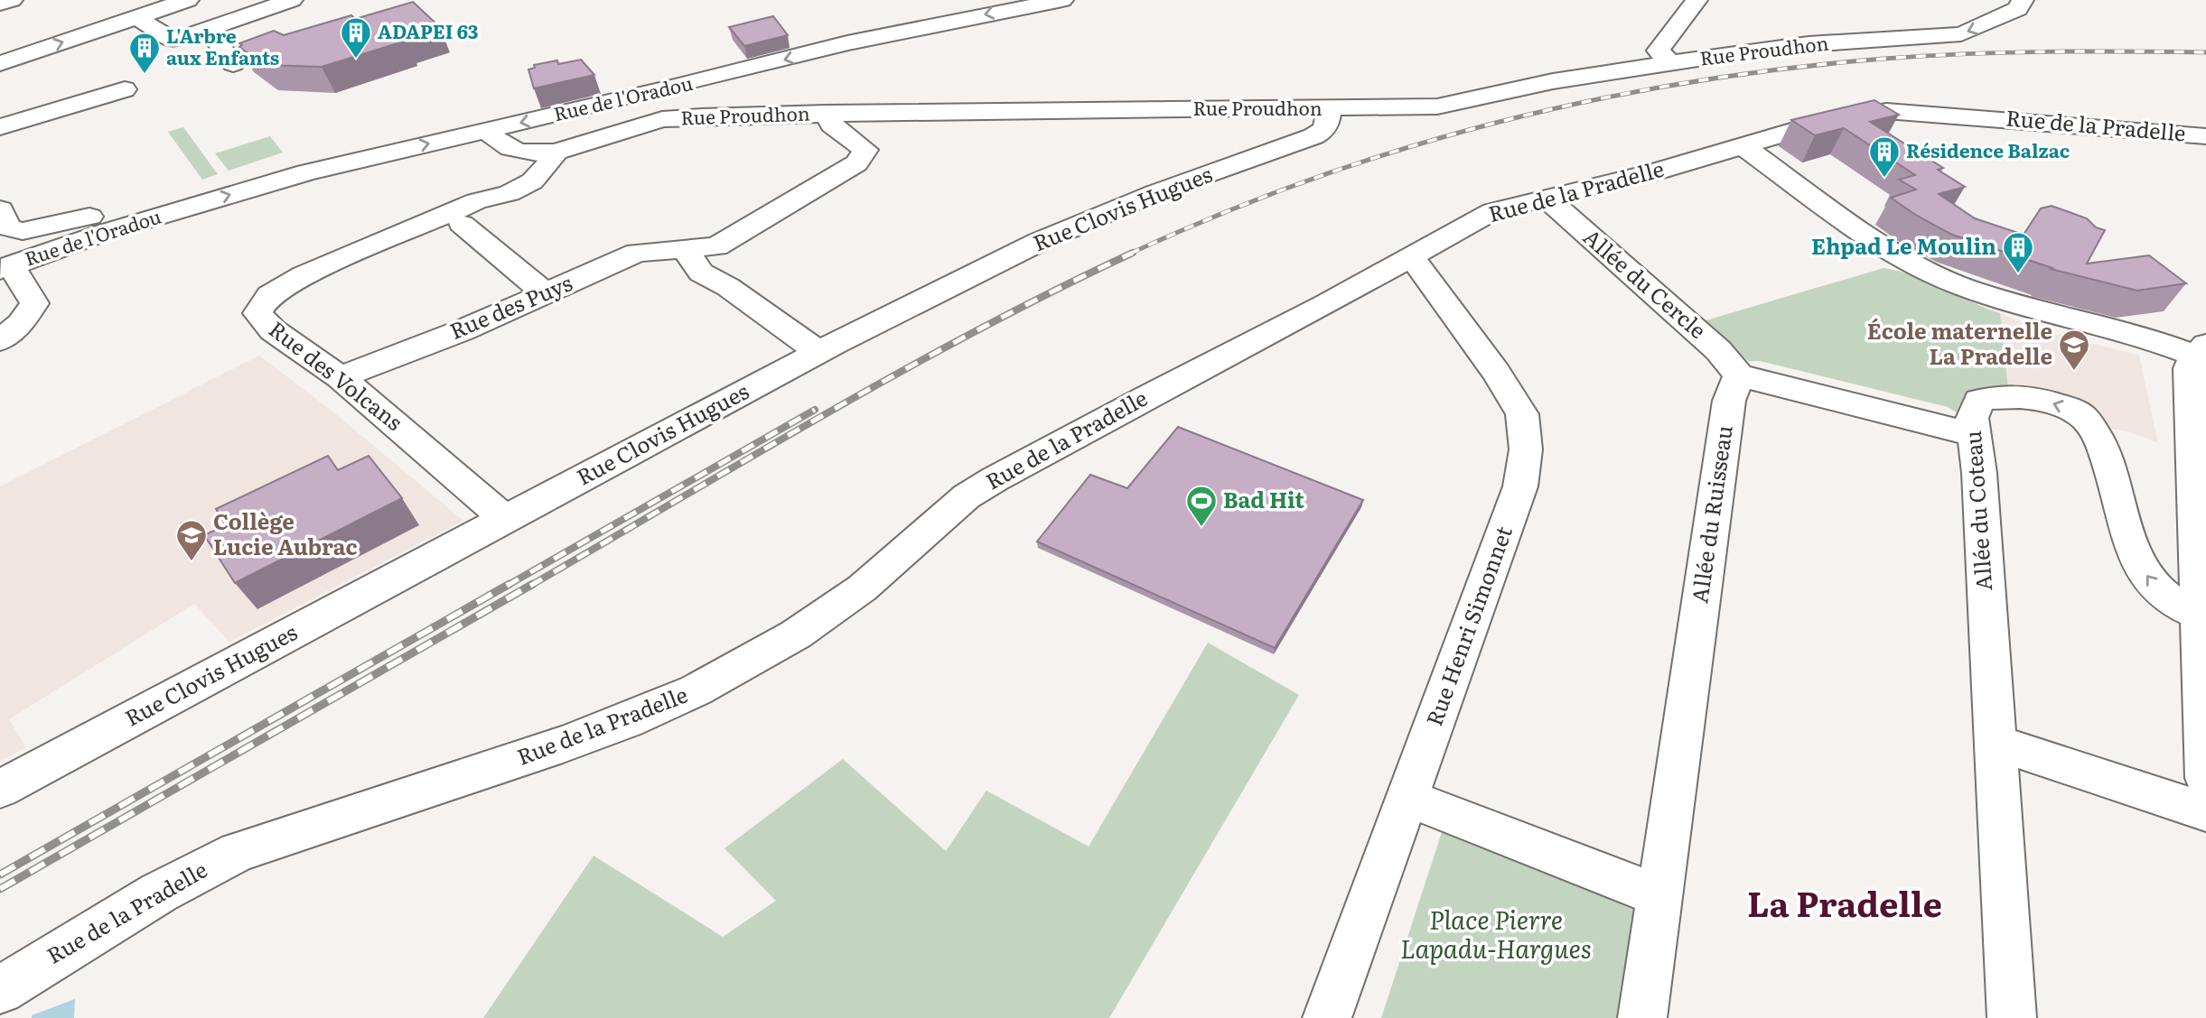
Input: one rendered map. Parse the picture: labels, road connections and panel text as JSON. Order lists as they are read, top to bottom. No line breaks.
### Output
{"streets":{"street":["Rue Proudhon","Rue de l'Oradou","Rue de la Pradelle","Rue Clovis Hugues","Allée du Cercle","Rue des Puys","Rue des Volcans","Allée du Coteau","Allée du Ruisseau","Rue Henri Simonnet"]},"crossings":[["Rue Proudhon","Rue de l'Oradou"],["Rue Proudhon","Rue Clovis Hugues"],["Rue Proudhon","Rue des Puys"],["Rue Proudhon","Rue des Volcans"],["Rue de la Pradelle","Allée du Cercle"],["Rue de la Pradelle","Rue Henri Simonnet"],["Rue Clovis Hugues","Rue des Volcans"],["Allée du Cercle","Allée du Ruisseau"],["Rue des Puys","Rue des Volcans"]],"districts":["La Pradelle"],"parks":["Place Pierre Lapadu-Hargues"],"places":{"building":["ADAPEI 63","L'Arbre aux Enfants","Résidence Balzac","Ehpad Le Moulin"],"school or university":["École maternelle La Pradelle","Collège Lucie Aubrac"],"sports":["Bad Hit"]}}
